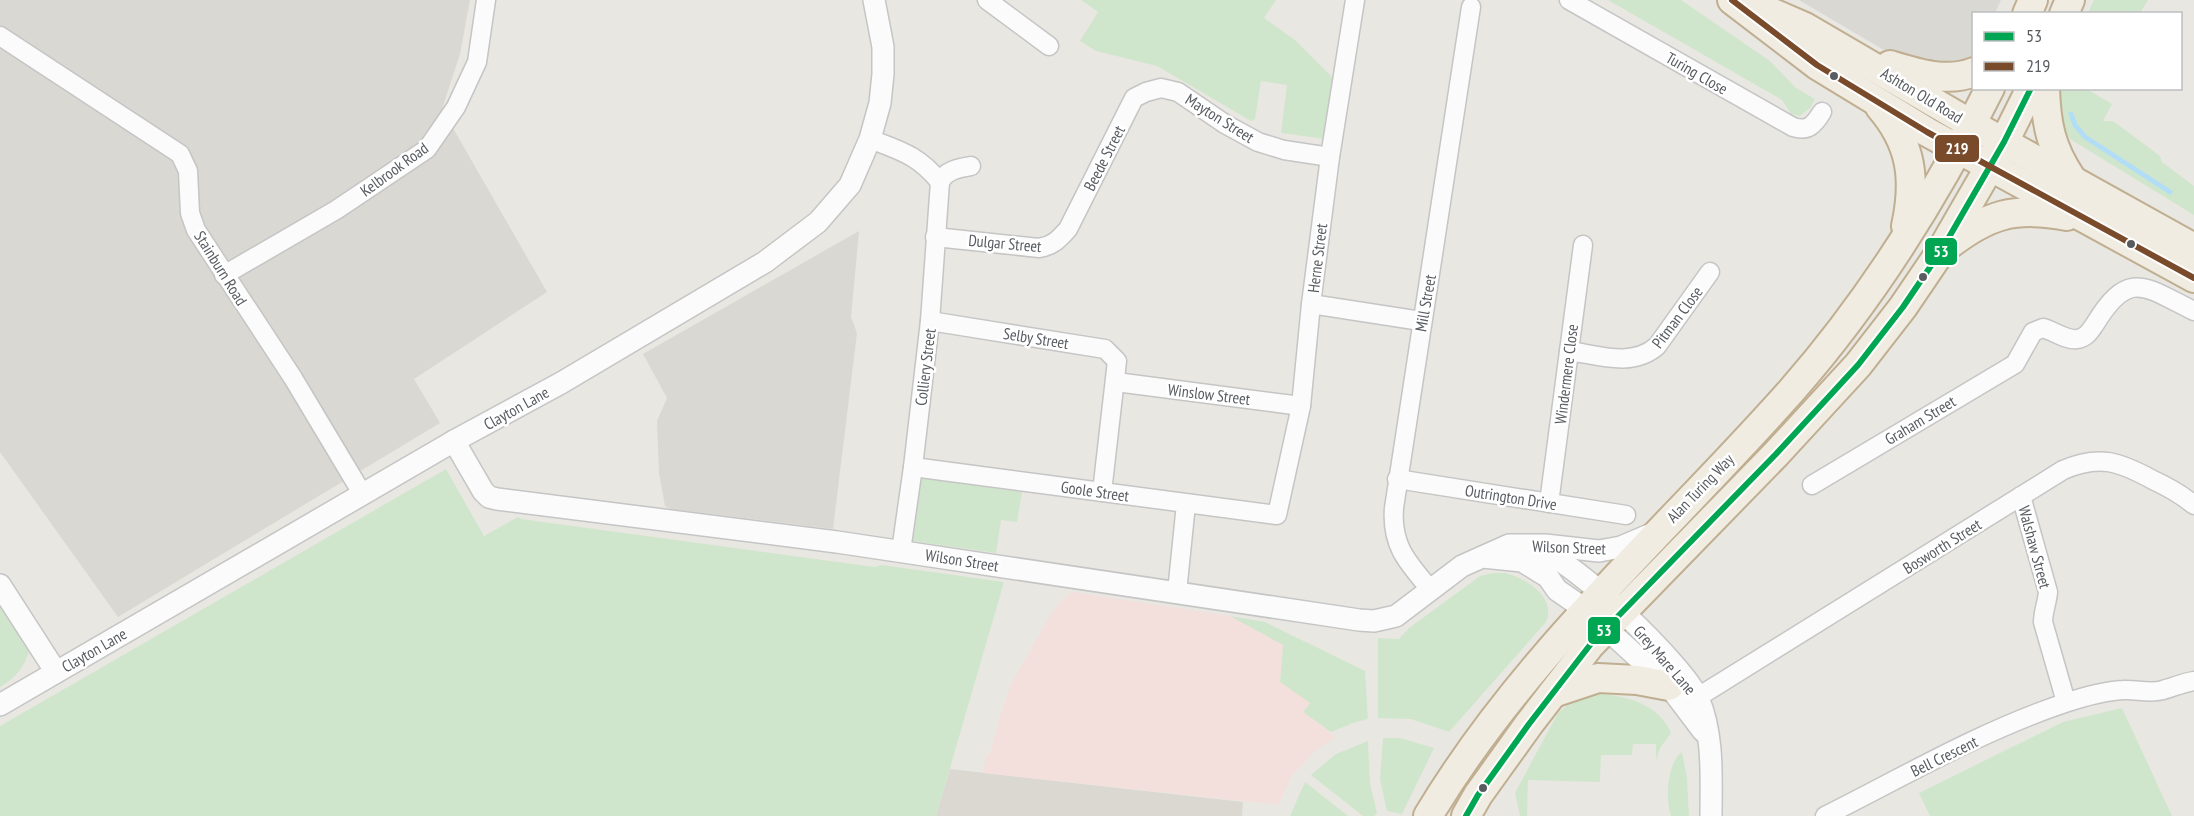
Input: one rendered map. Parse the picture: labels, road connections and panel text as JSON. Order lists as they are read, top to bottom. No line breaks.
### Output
{"streets":{"highway":["Ashton Old Road","Alan Turing Way"],"street":["Turing Close","Mayton Street","Beede Street","Kelbrook Road","Dulgar Street","Herne Street","Stainburn Road","Mill Street","Pitman Close","Selby Street","Colliery Street","Windermere Close","Winslow Street","Clayton Lane","Graham Street","Goole Street","Outrington Drive","Bosworth Street","Wilson Street","Walshaw Street","Grey Mare Lane","Bell Crescent"]},"crossings":[["Ashton Old Road","Alan Turing Way"],["Mayton Street","Beede Street"],["Mayton Street","Herne Street"],["Beede Street","Dulgar Street"],["Kelbrook Road","Stainburn Road"],["Dulgar Street","Colliery Street"],["Herne Street","Winslow Street"],["Herne Street","Goole Street"],["Stainburn Road","Clayton Lane"],["Mill Street","Outrington Drive"],["Mill Street","Wilson Street"],["Pitman Close","Windermere Close"],["Selby Street","Colliery Street"],["Selby Street","Winslow Street"],["Selby Street","Goole Street"],["Colliery Street","Goole Street"],["Colliery Street","Wilson Street"],["Windermere Close","Outrington Drive"],["Clayton Lane","Wilson Street"],["Alan Turing Way","Wilson Street"],["Alan Turing Way","Grey Mare Lane"],["Bosworth Street","Walshaw Street"],["Bosworth Street","Grey Mare Lane"],["Wilson Street","Grey Mare Lane"],["Walshaw Street","Bell Crescent"]],"lines":["transit line 219","transit line 53"],"legend":["53","219"]}
